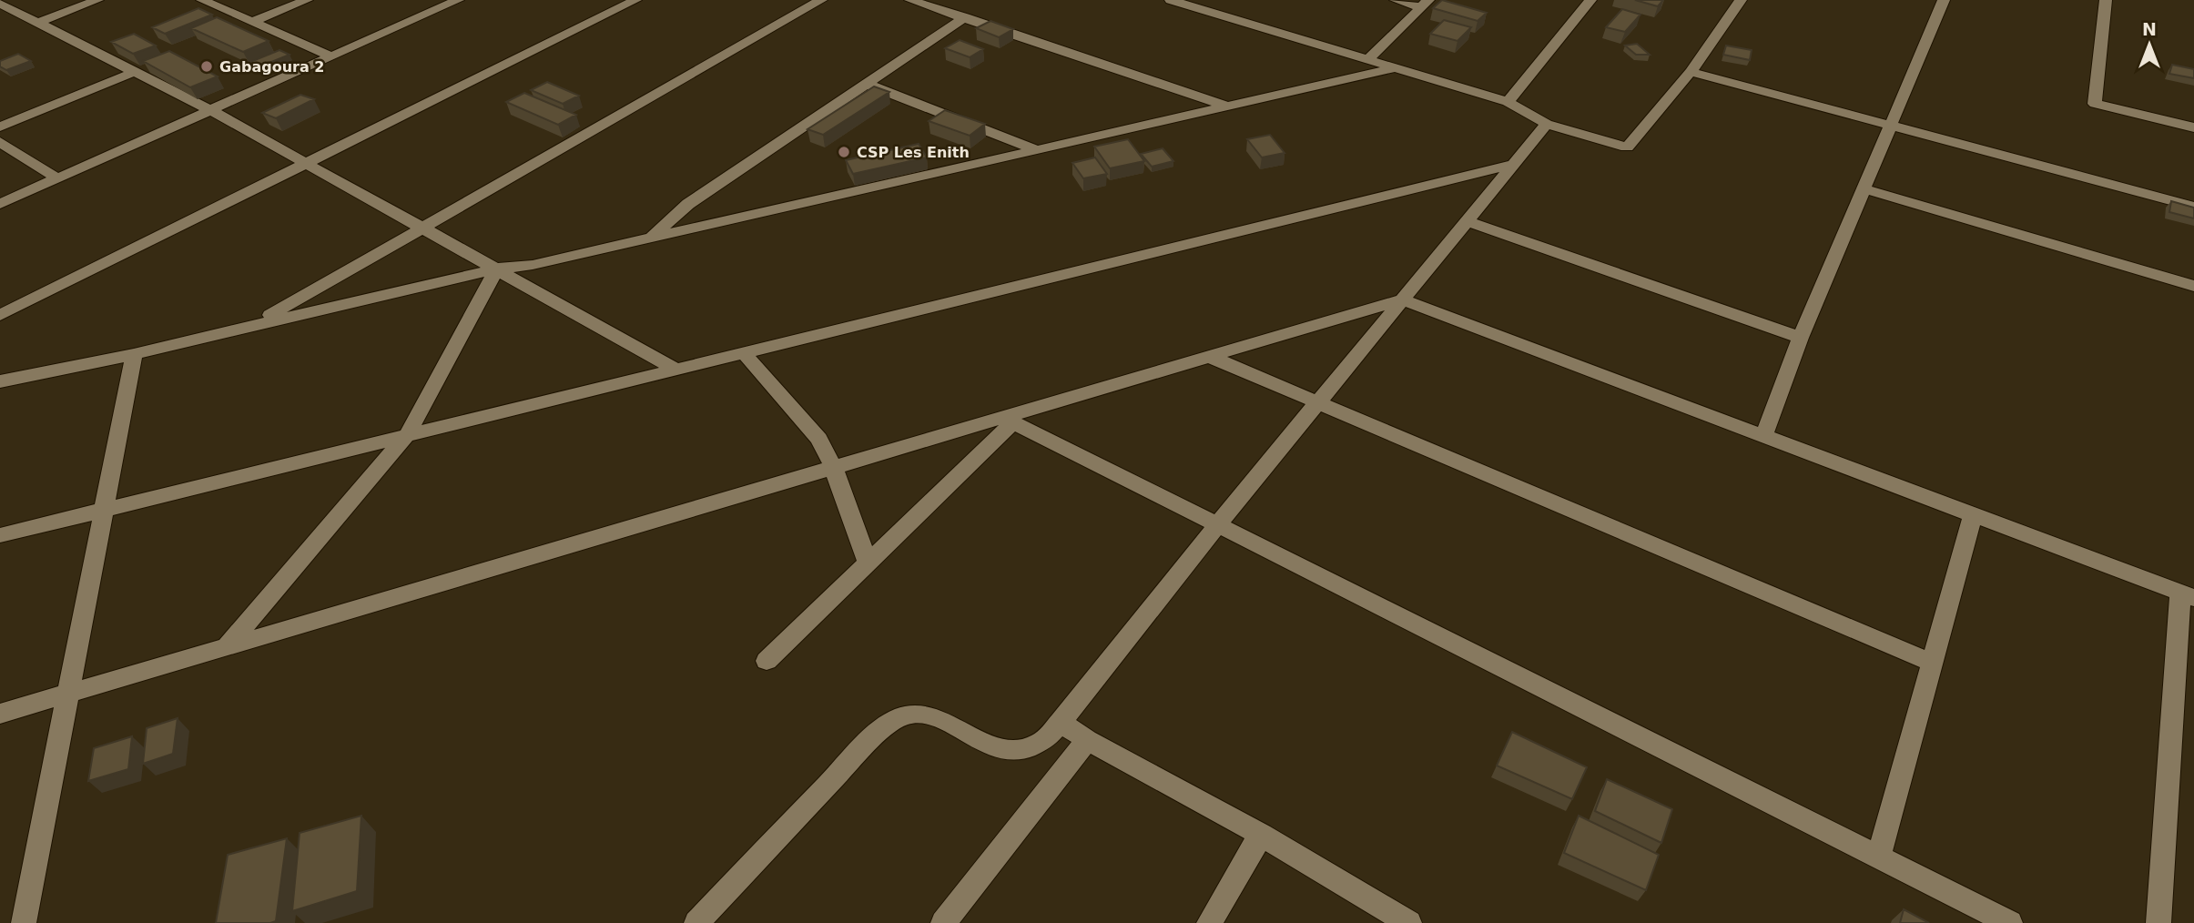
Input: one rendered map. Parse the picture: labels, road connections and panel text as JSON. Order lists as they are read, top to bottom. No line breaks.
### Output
{"places":["Gabagoura 2","CSP Les Enith"],"north":"top"}
